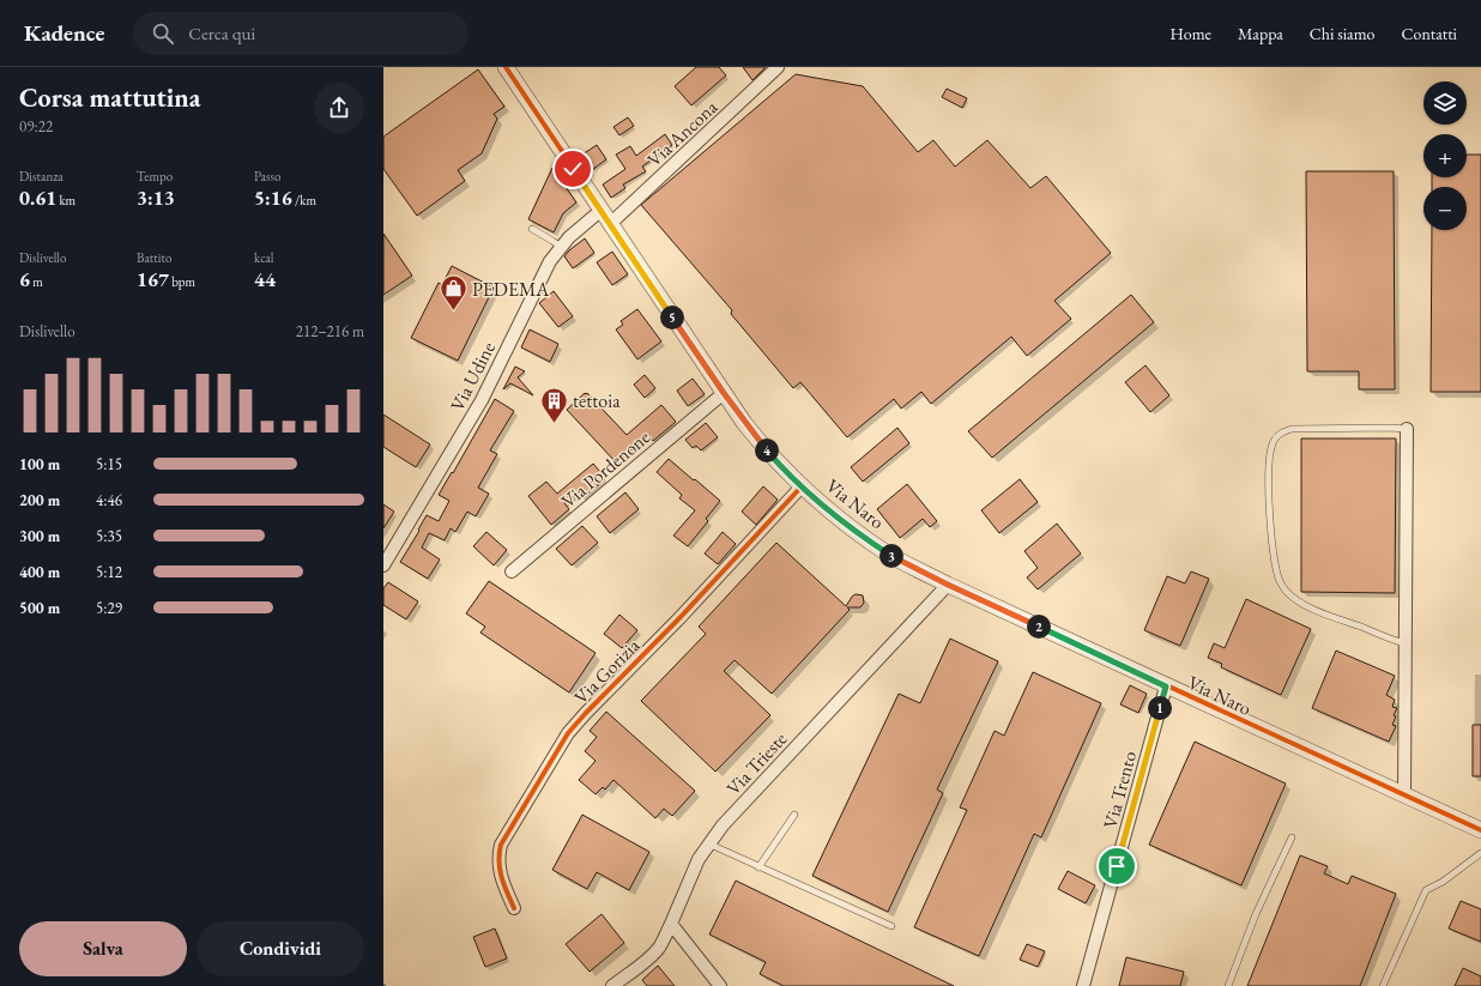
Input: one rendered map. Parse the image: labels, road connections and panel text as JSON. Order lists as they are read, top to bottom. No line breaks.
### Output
{"streets":{"street":["Via Ancona","Via Udine","Via Pordenone","Via Naro","Via Gorizia","Via Trieste","Via Trento"]},"crossings":[["Via Ancona","Via Naro"],["Via Udine","Via Naro"],["Via Pordenone","Via Naro"],["Via Naro","Via Gorizia"],["Via Naro","Via Trieste"],["Via Naro","Via Trento"]],"places":{"shop":["PEDEMA"],"building":["tettoia"]},"page":{"header":"Kadence","search":"Cerca qui","nav":["Home","Mappa","Chi siamo","Contatti"],"heading":["Corsa mattutina","09:22"],"map_buttons":["+","−"],"stats":[["Distanza","0.61 km"],["Tempo","3:13"],["Passo","5:16 /km"],["Dislivello","6 m"],["Battito","167 bpm"],["kcal","44"]],"pins":["5","4","3","2","1"],"chart":["Dislivello","212–216 m"],"list":[{"name":"100 m","note":"5:15"},{"name":"200 m","note":"4:46"},{"name":"300 m","note":"5:35"},{"name":"400 m","note":"5:12"},{"name":"500 m","note":"5:29"}],"buttons":["Salva","Condividi"]}}
